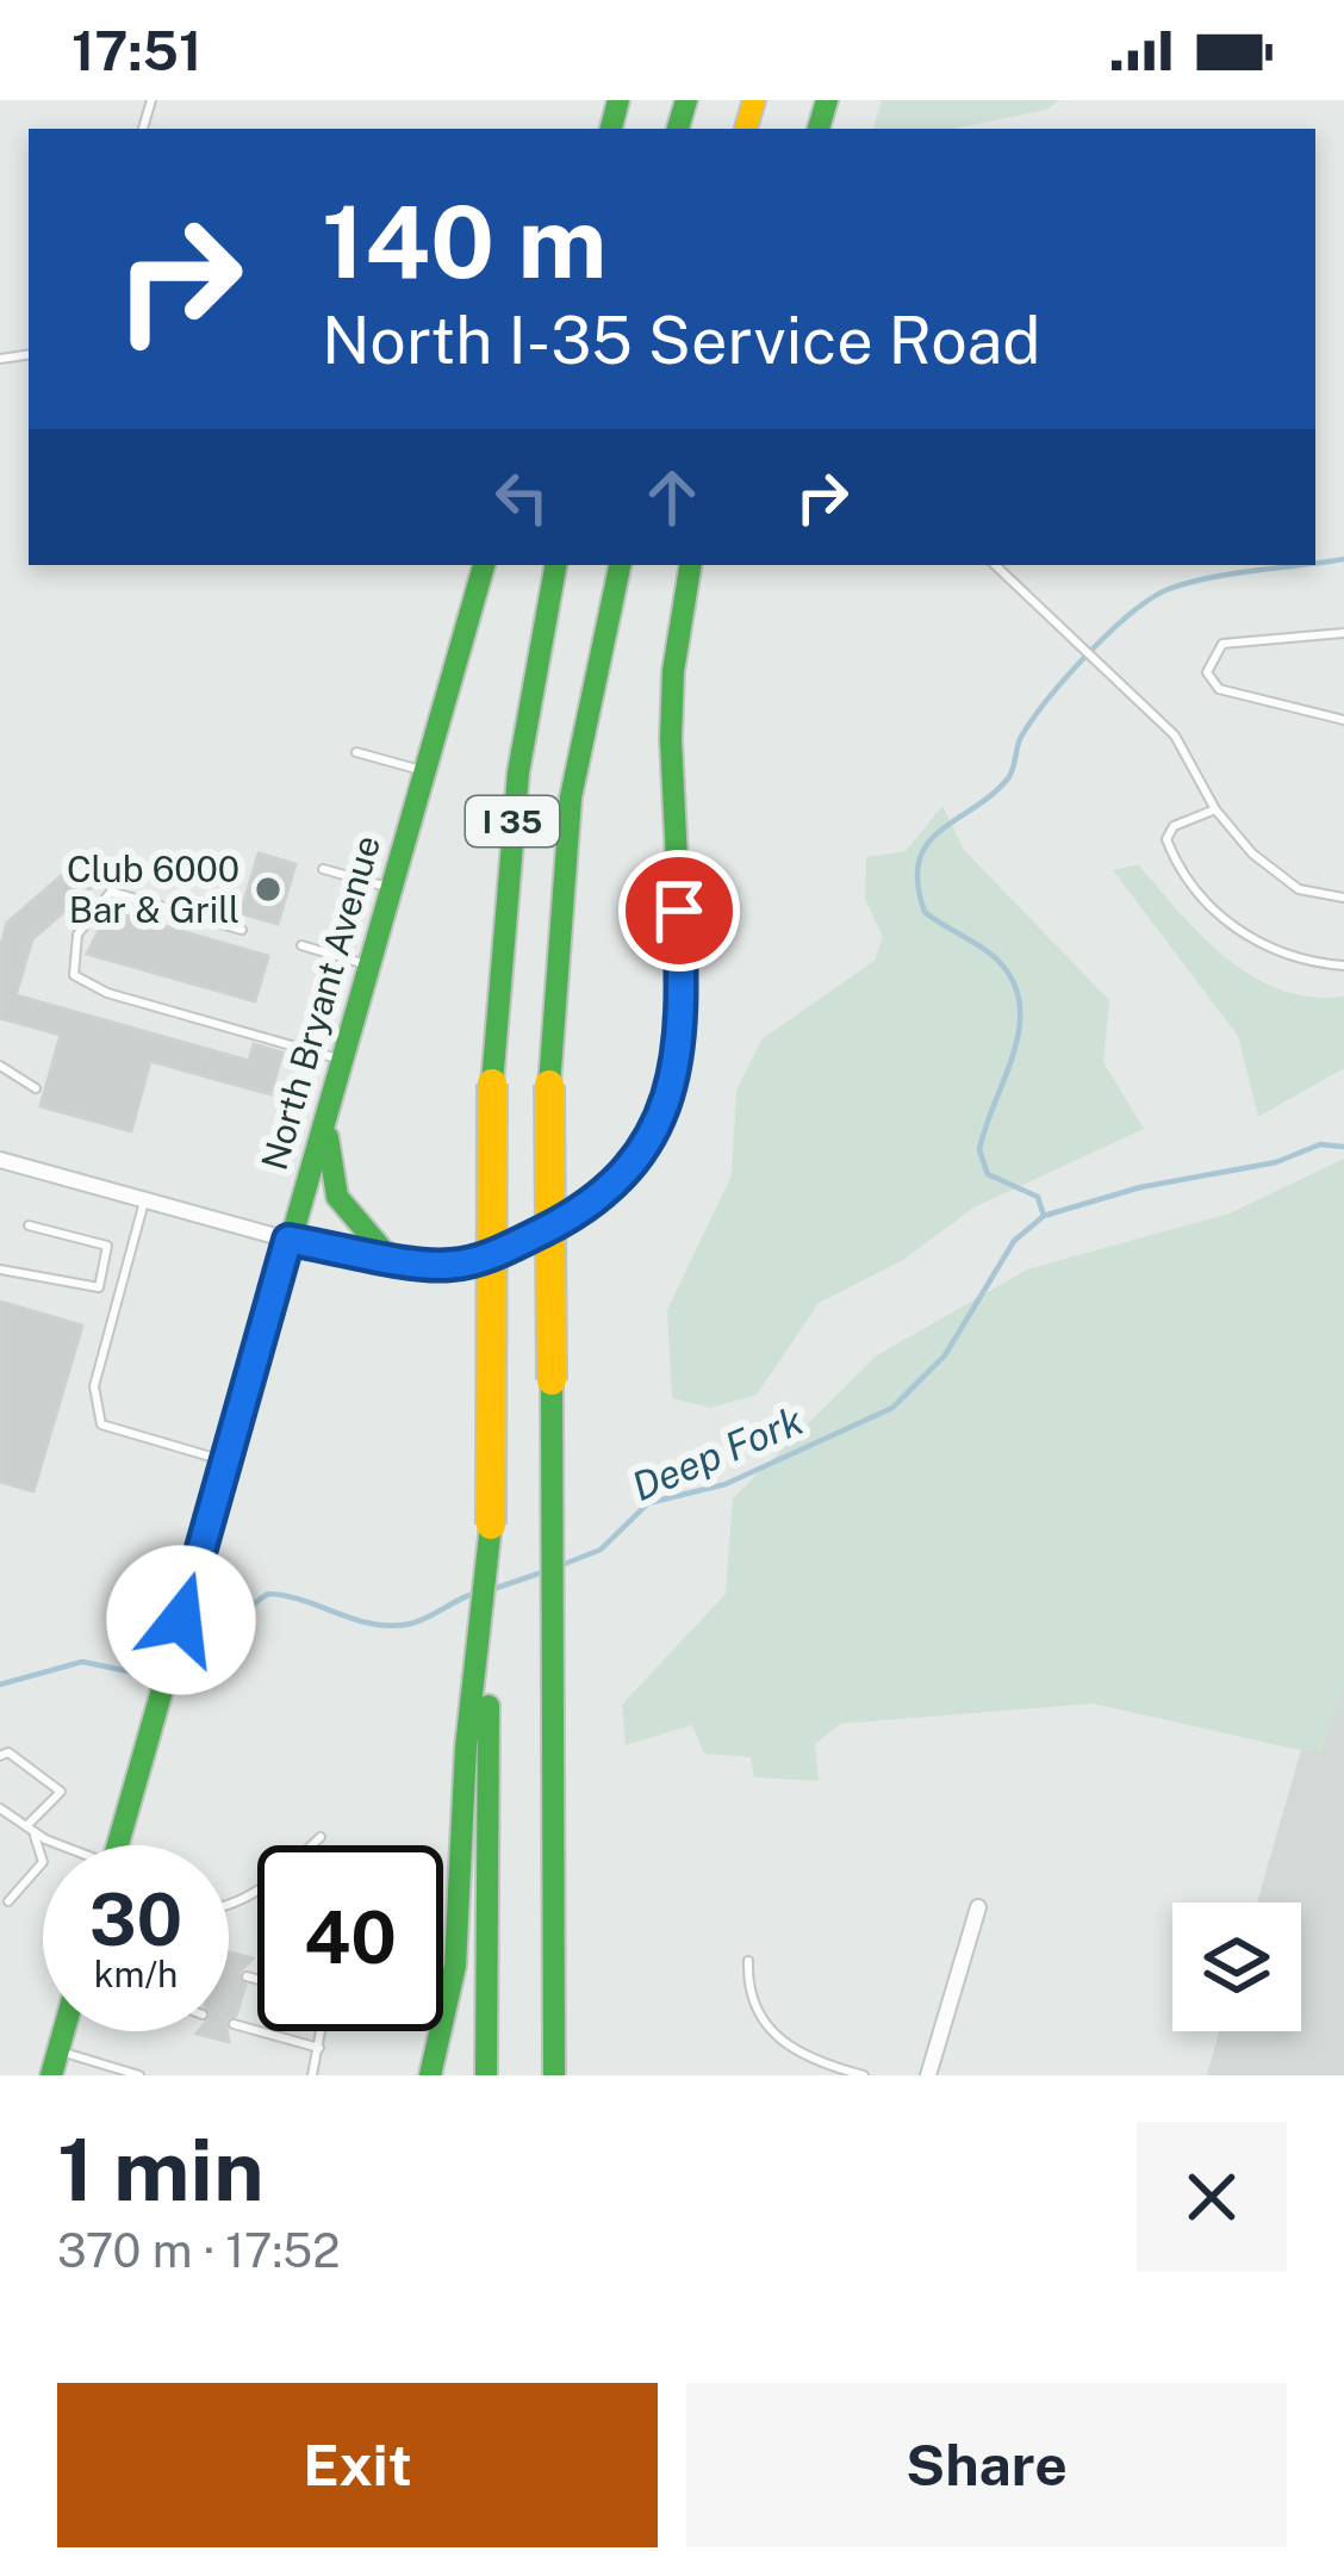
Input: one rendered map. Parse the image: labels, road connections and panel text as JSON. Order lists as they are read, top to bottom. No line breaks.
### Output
{"streets":{"main road":["I 35","North Bryant Avenue"]},"water":["Deep Fork"],"places":["Club 6000 Bar & Grill"],"page":{"status":"17:51","turn":["140 m","North I-35 Service Road"],"speed":"30 km/h","limit":"40","heading":["1 min","370 m · 17:52"],"buttons":["Exit","Share"]}}
